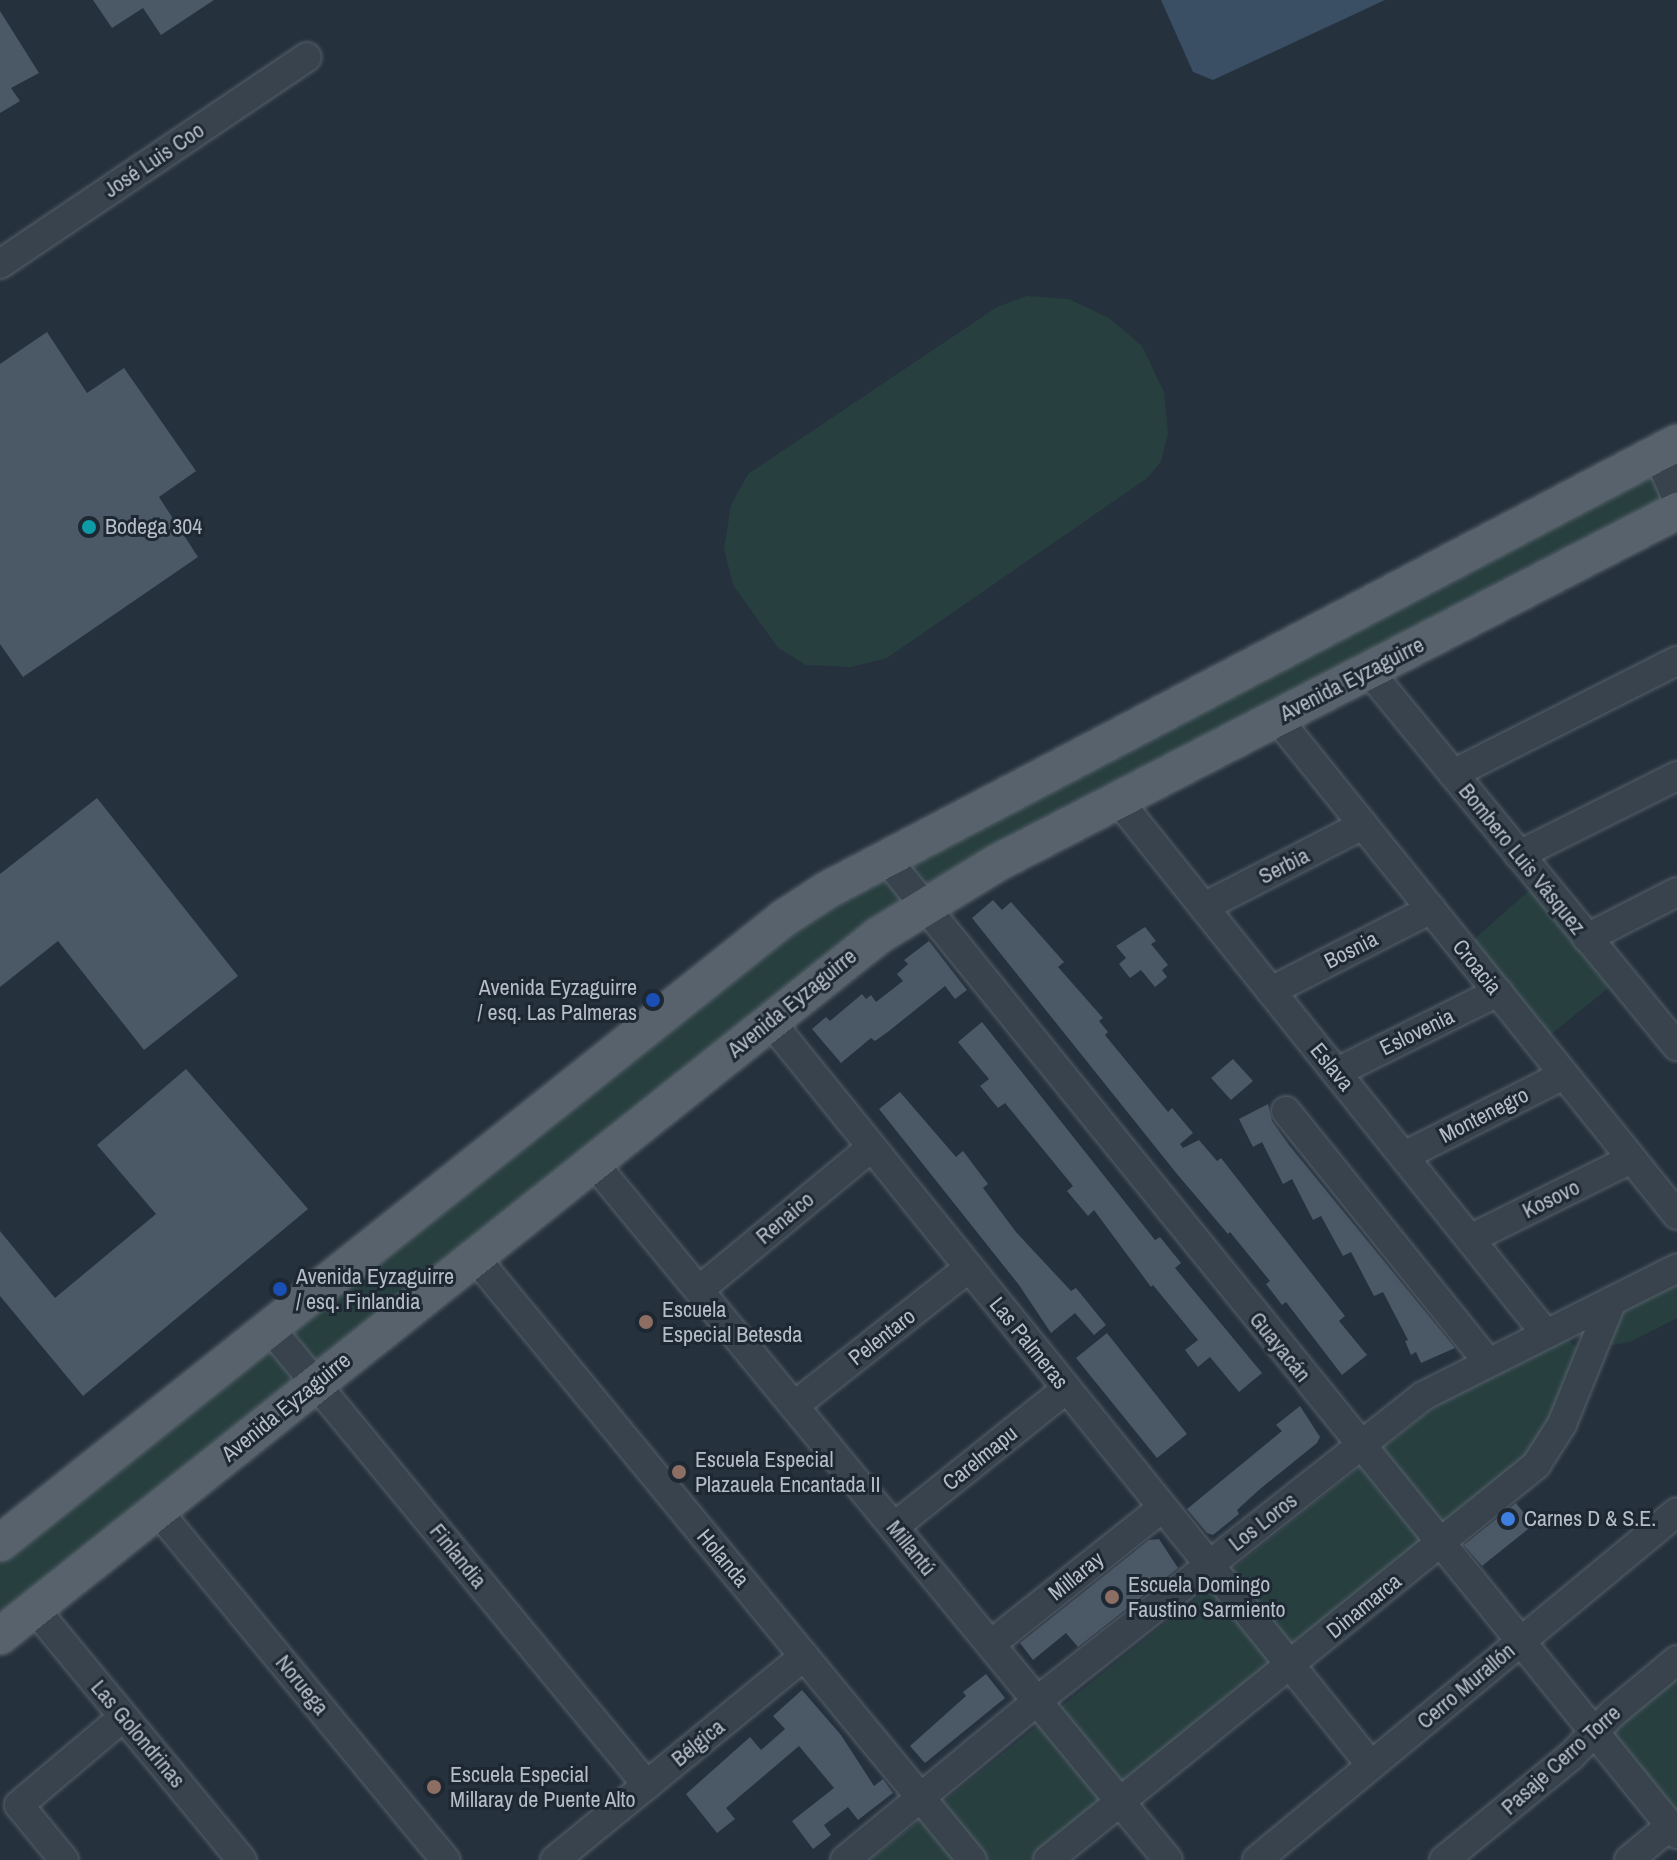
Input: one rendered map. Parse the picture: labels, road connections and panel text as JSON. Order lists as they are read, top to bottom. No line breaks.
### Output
{"streets":{"main road":["Avenida Eyzaguirre"],"street":["José Luis Coo","Bombero Luis Vásquez","Serbia","Bosnia","Croacia","Eslovenia","Eslava","Montenegro","Kosovo","Renaico","Pelentaro","Las Palmeras","Guayacán","Carelmapu","Los Loros","Millantú","Finlandia","Holanda","Millaray","Dinamarca","Noruega","Cerro Murallón","Las Golondrinas","Bélgica","Pasaje Cerro Torre"]},"crossings":[["Avenida Eyzaguirre","Bombero Luis Vásquez"],["Avenida Eyzaguirre","Croacia"],["Avenida Eyzaguirre","Eslava"],["Avenida Eyzaguirre","Las Palmeras"],["Avenida Eyzaguirre","Guayacán"],["Avenida Eyzaguirre","Millantú"],["Avenida Eyzaguirre","Finlandia"],["Avenida Eyzaguirre","Holanda"],["Avenida Eyzaguirre","Noruega"],["Avenida Eyzaguirre","Las Golondrinas"],["Serbia","Croacia"],["Serbia","Eslava"],["Bosnia","Croacia"],["Bosnia","Eslava"],["Croacia","Eslovenia"],["Croacia","Montenegro"],["Croacia","Kosovo"],["Eslovenia","Eslava"],["Eslava","Montenegro"],["Eslava","Kosovo"],["Eslava","Los Loros"],["Renaico","Las Palmeras"],["Renaico","Millantú"],["Pelentaro","Las Palmeras"],["Pelentaro","Millantú"],["Las Palmeras","Carelmapu"],["Las Palmeras","Los Loros"],["Las Palmeras","Millaray"],["Las Palmeras","Dinamarca"],["Las Palmeras","Cerro Murallón"],["Guayacán","Los Loros"],["Guayacán","Dinamarca"],["Guayacán","Cerro Murallón"],["Guayacán","Pasaje Cerro Torre"],["Carelmapu","Millantú"],["Los Loros","Millantú"],["Los Loros","Holanda"],["Los Loros","Dinamarca"],["Millantú","Millaray"],["Millantú","Dinamarca"],["Finlandia","Bélgica"],["Holanda","Bélgica"]],"places":["Bodega 304","Avenida Eyzaguirre / esq. Las Palmeras","Avenida Eyzaguirre / esq. Finlandia","Escuela Especial Betesda","Escuela Especial Plazauela Encantada II","Carnes D & S.E.","Escuela Domingo Faustino Sarmiento","Escuela Especial Millaray de Puente Alto"]}
